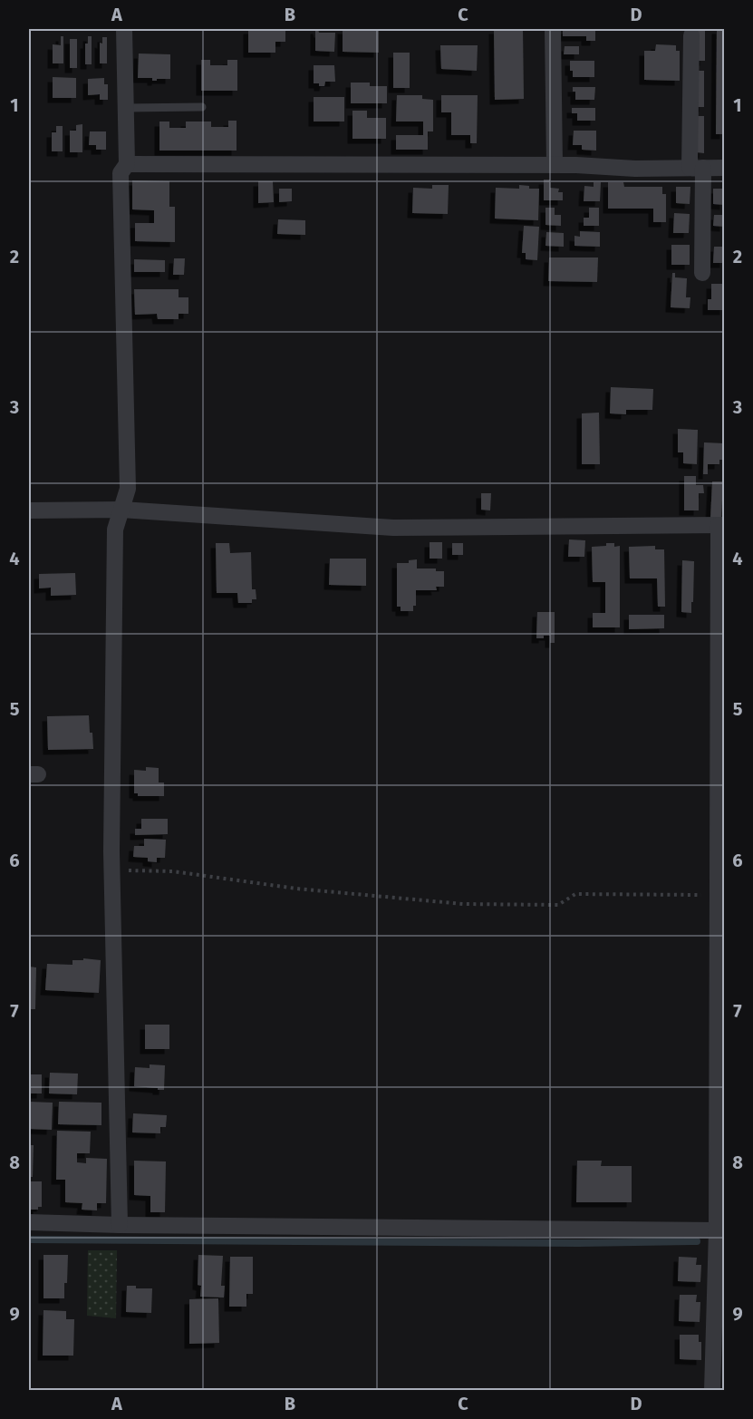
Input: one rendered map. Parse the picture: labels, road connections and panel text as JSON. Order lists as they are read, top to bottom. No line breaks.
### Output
{"grid":{"columns":["A","B","C","D"],"rows":["1","2","3","4","5","6","7","8","9"]}}
